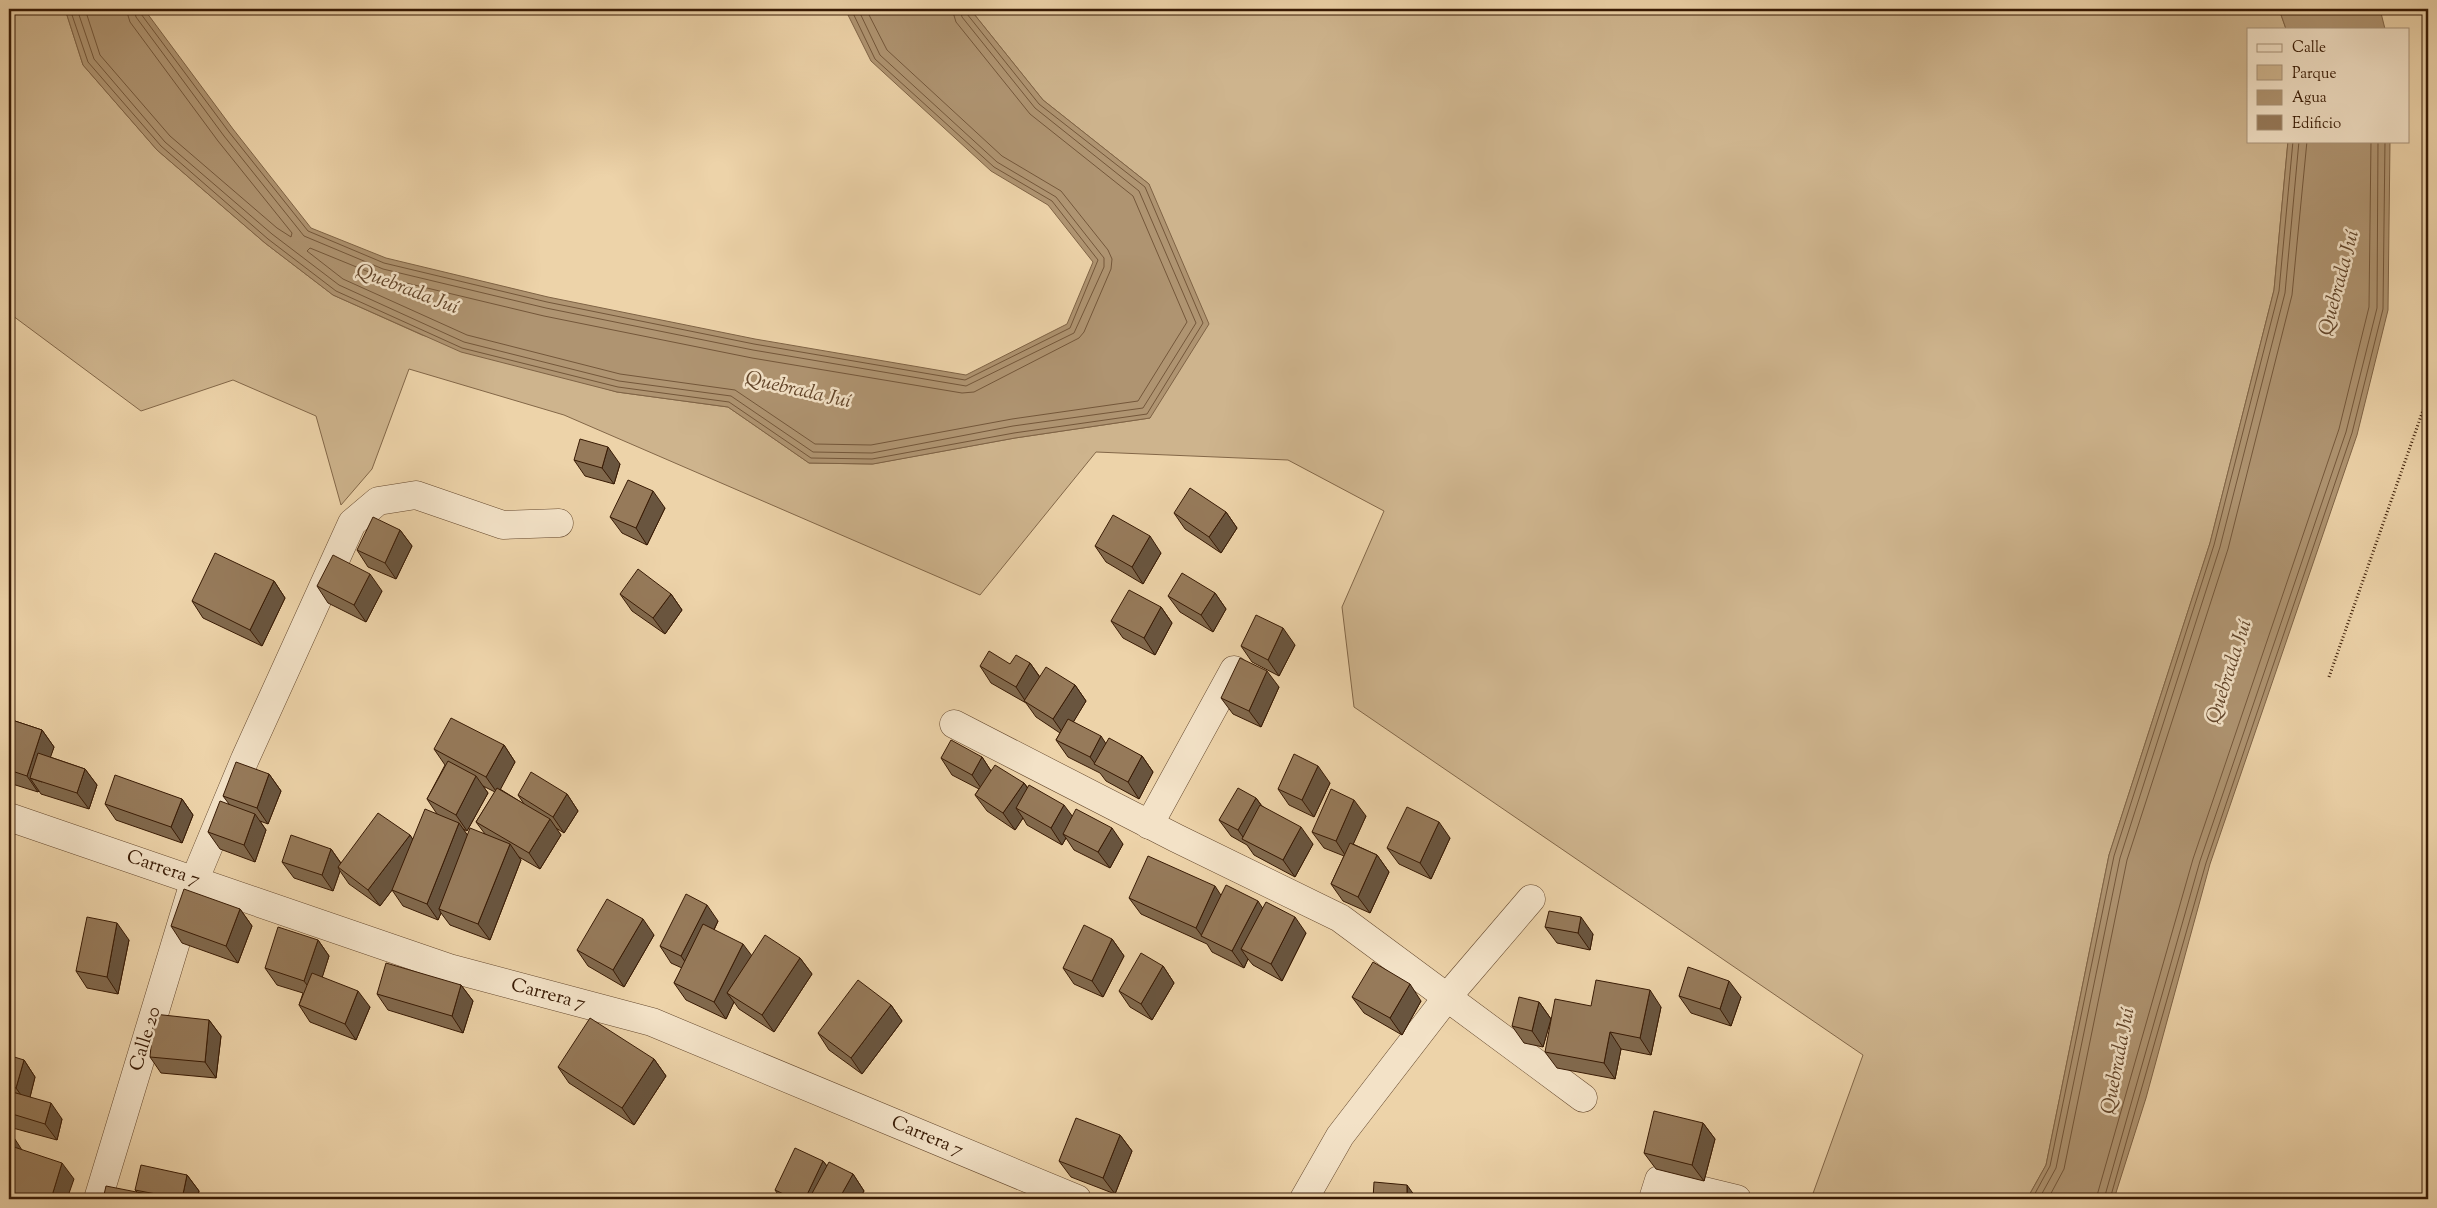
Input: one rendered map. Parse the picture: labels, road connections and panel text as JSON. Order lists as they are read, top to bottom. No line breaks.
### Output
{"streets":{"street":["Carrera 7","Calle 20"]},"crossings":[["Carrera 7","Calle 20"]],"water":["Quebrada Juí"],"legend":["Calle","Parque","Agua","Edificio"]}
